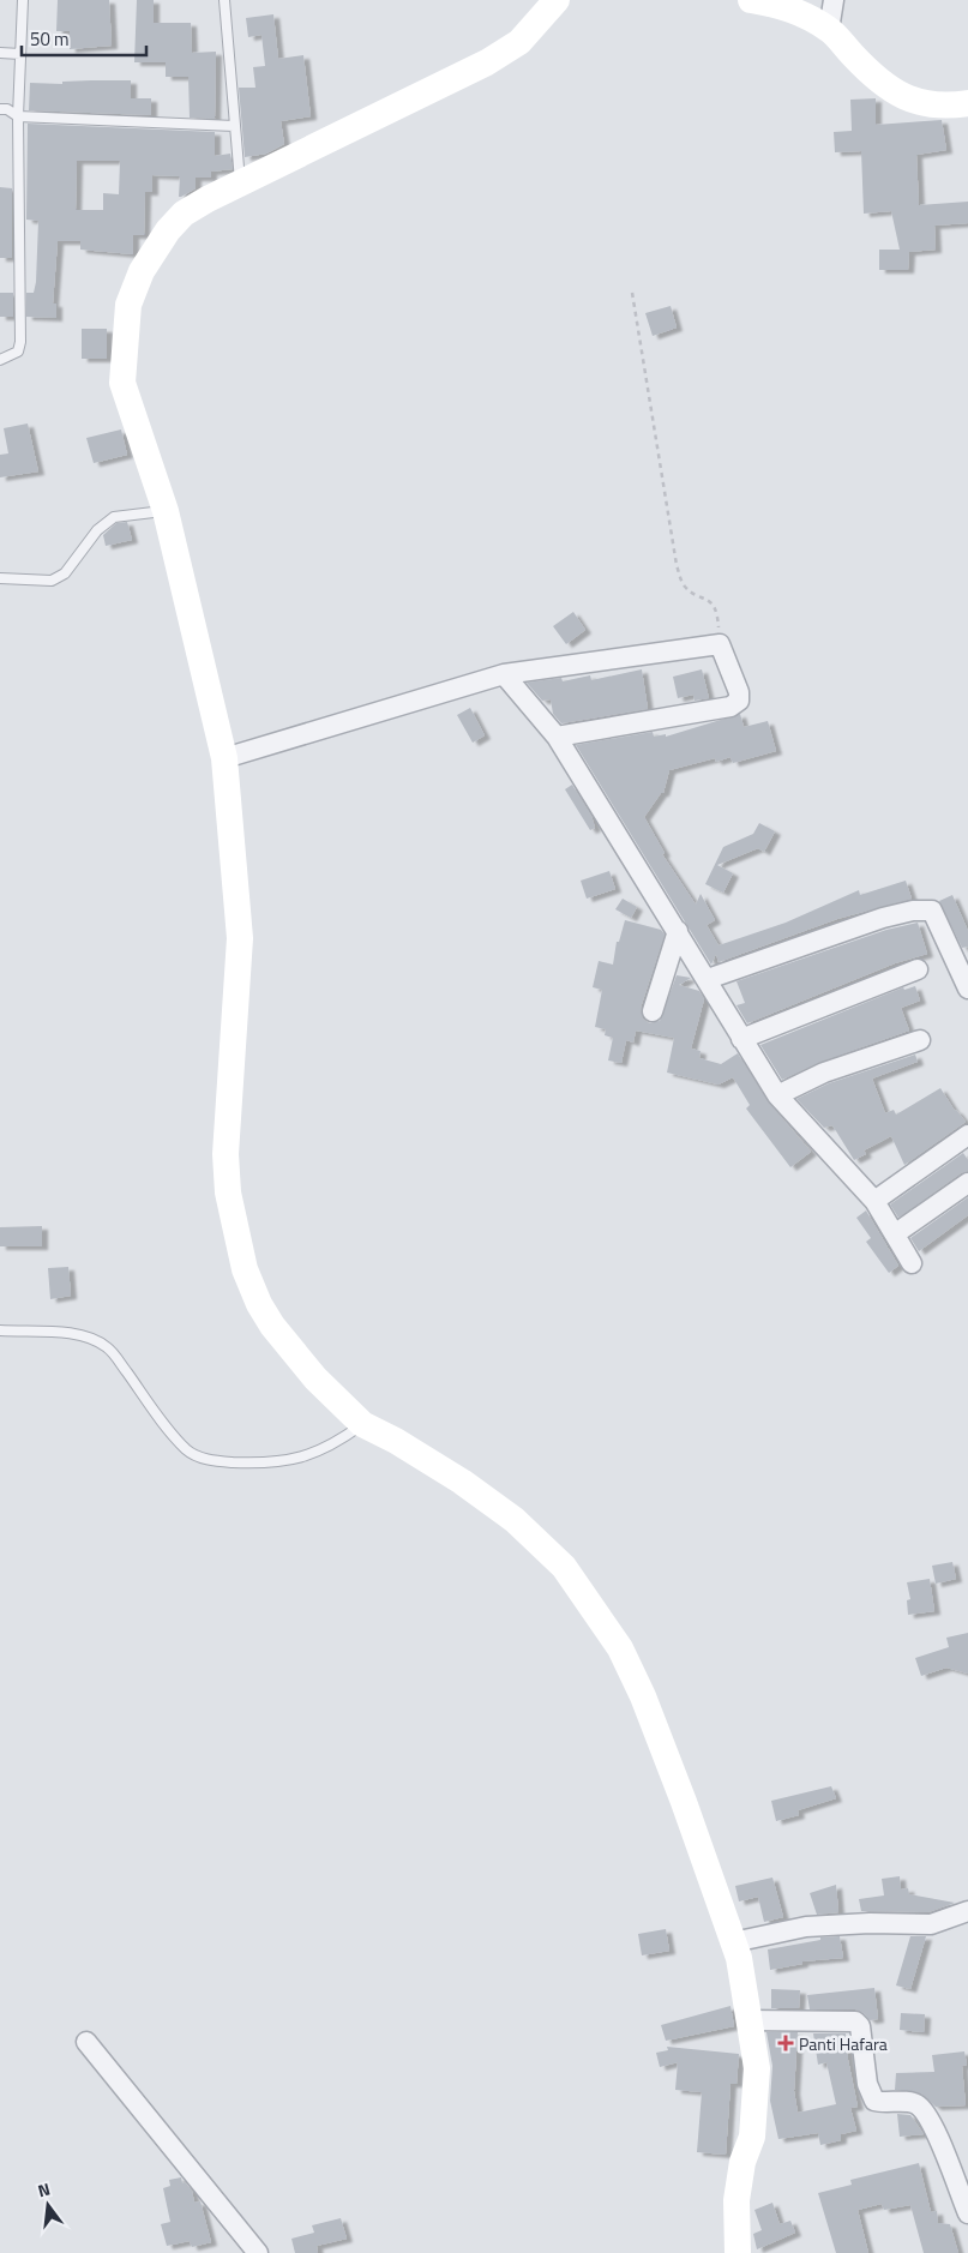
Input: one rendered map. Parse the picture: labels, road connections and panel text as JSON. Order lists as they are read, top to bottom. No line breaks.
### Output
{"places":{"health":["Panti Hafara"]},"scale_bar":"50 m","north":"top"}
